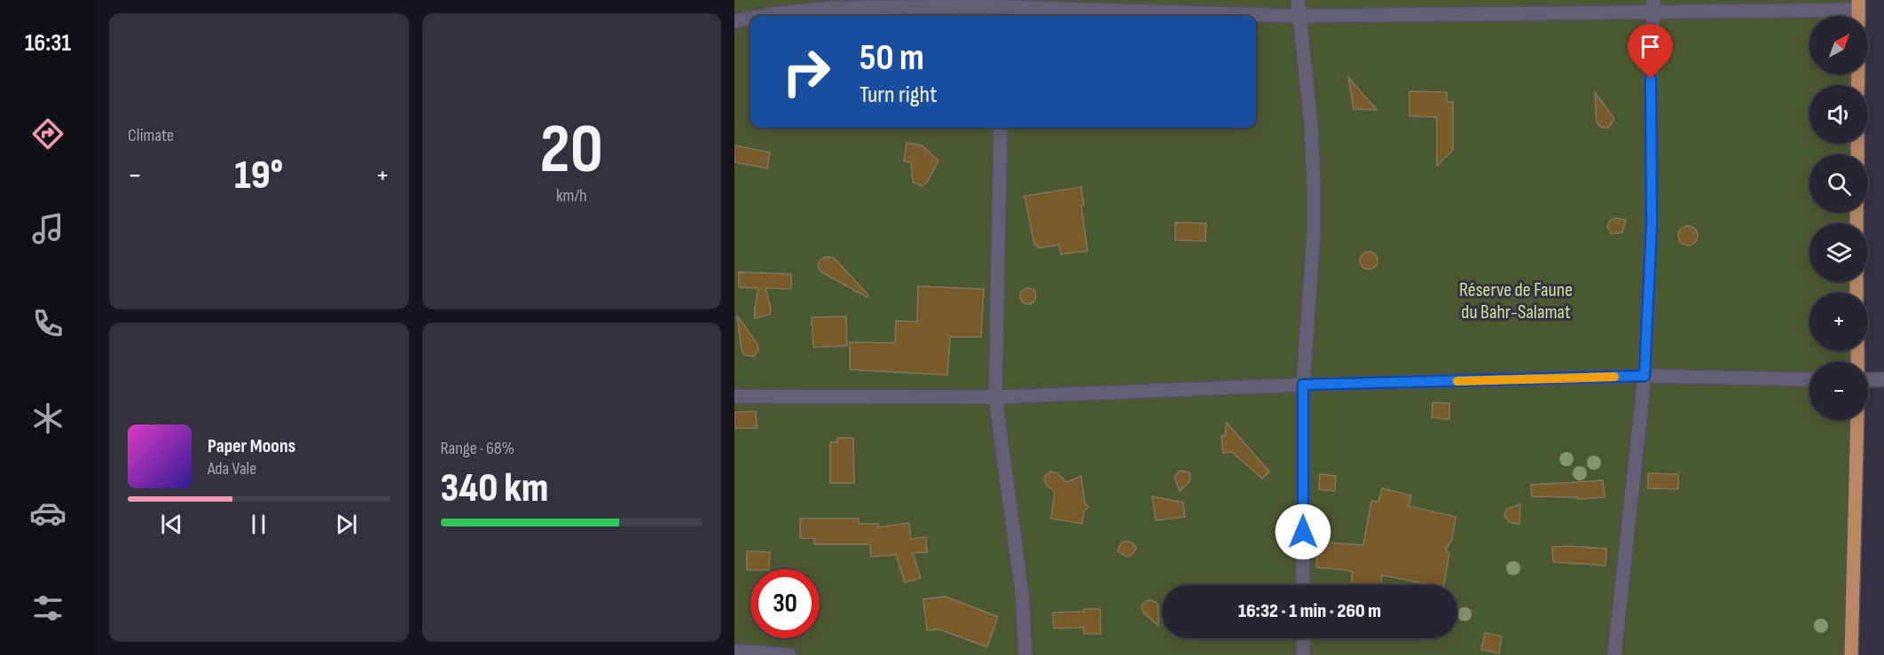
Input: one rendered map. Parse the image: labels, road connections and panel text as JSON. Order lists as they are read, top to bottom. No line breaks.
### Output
{"parks":["Réserve de Faune du Bahr-Salamat"],"north":"top right","page":{"tabs":"16:31","tile":["Climate",["20","km/h"],["Range · 68%","340 km"]],"map_buttons":["+","−"],"turn":["50 m","Turn right"],"heat":["−","19°","+"],"song":["Paper Moons","Ada Vale"],"limit":"30","trip":"16:32 · 1 min · 260 m"}}
